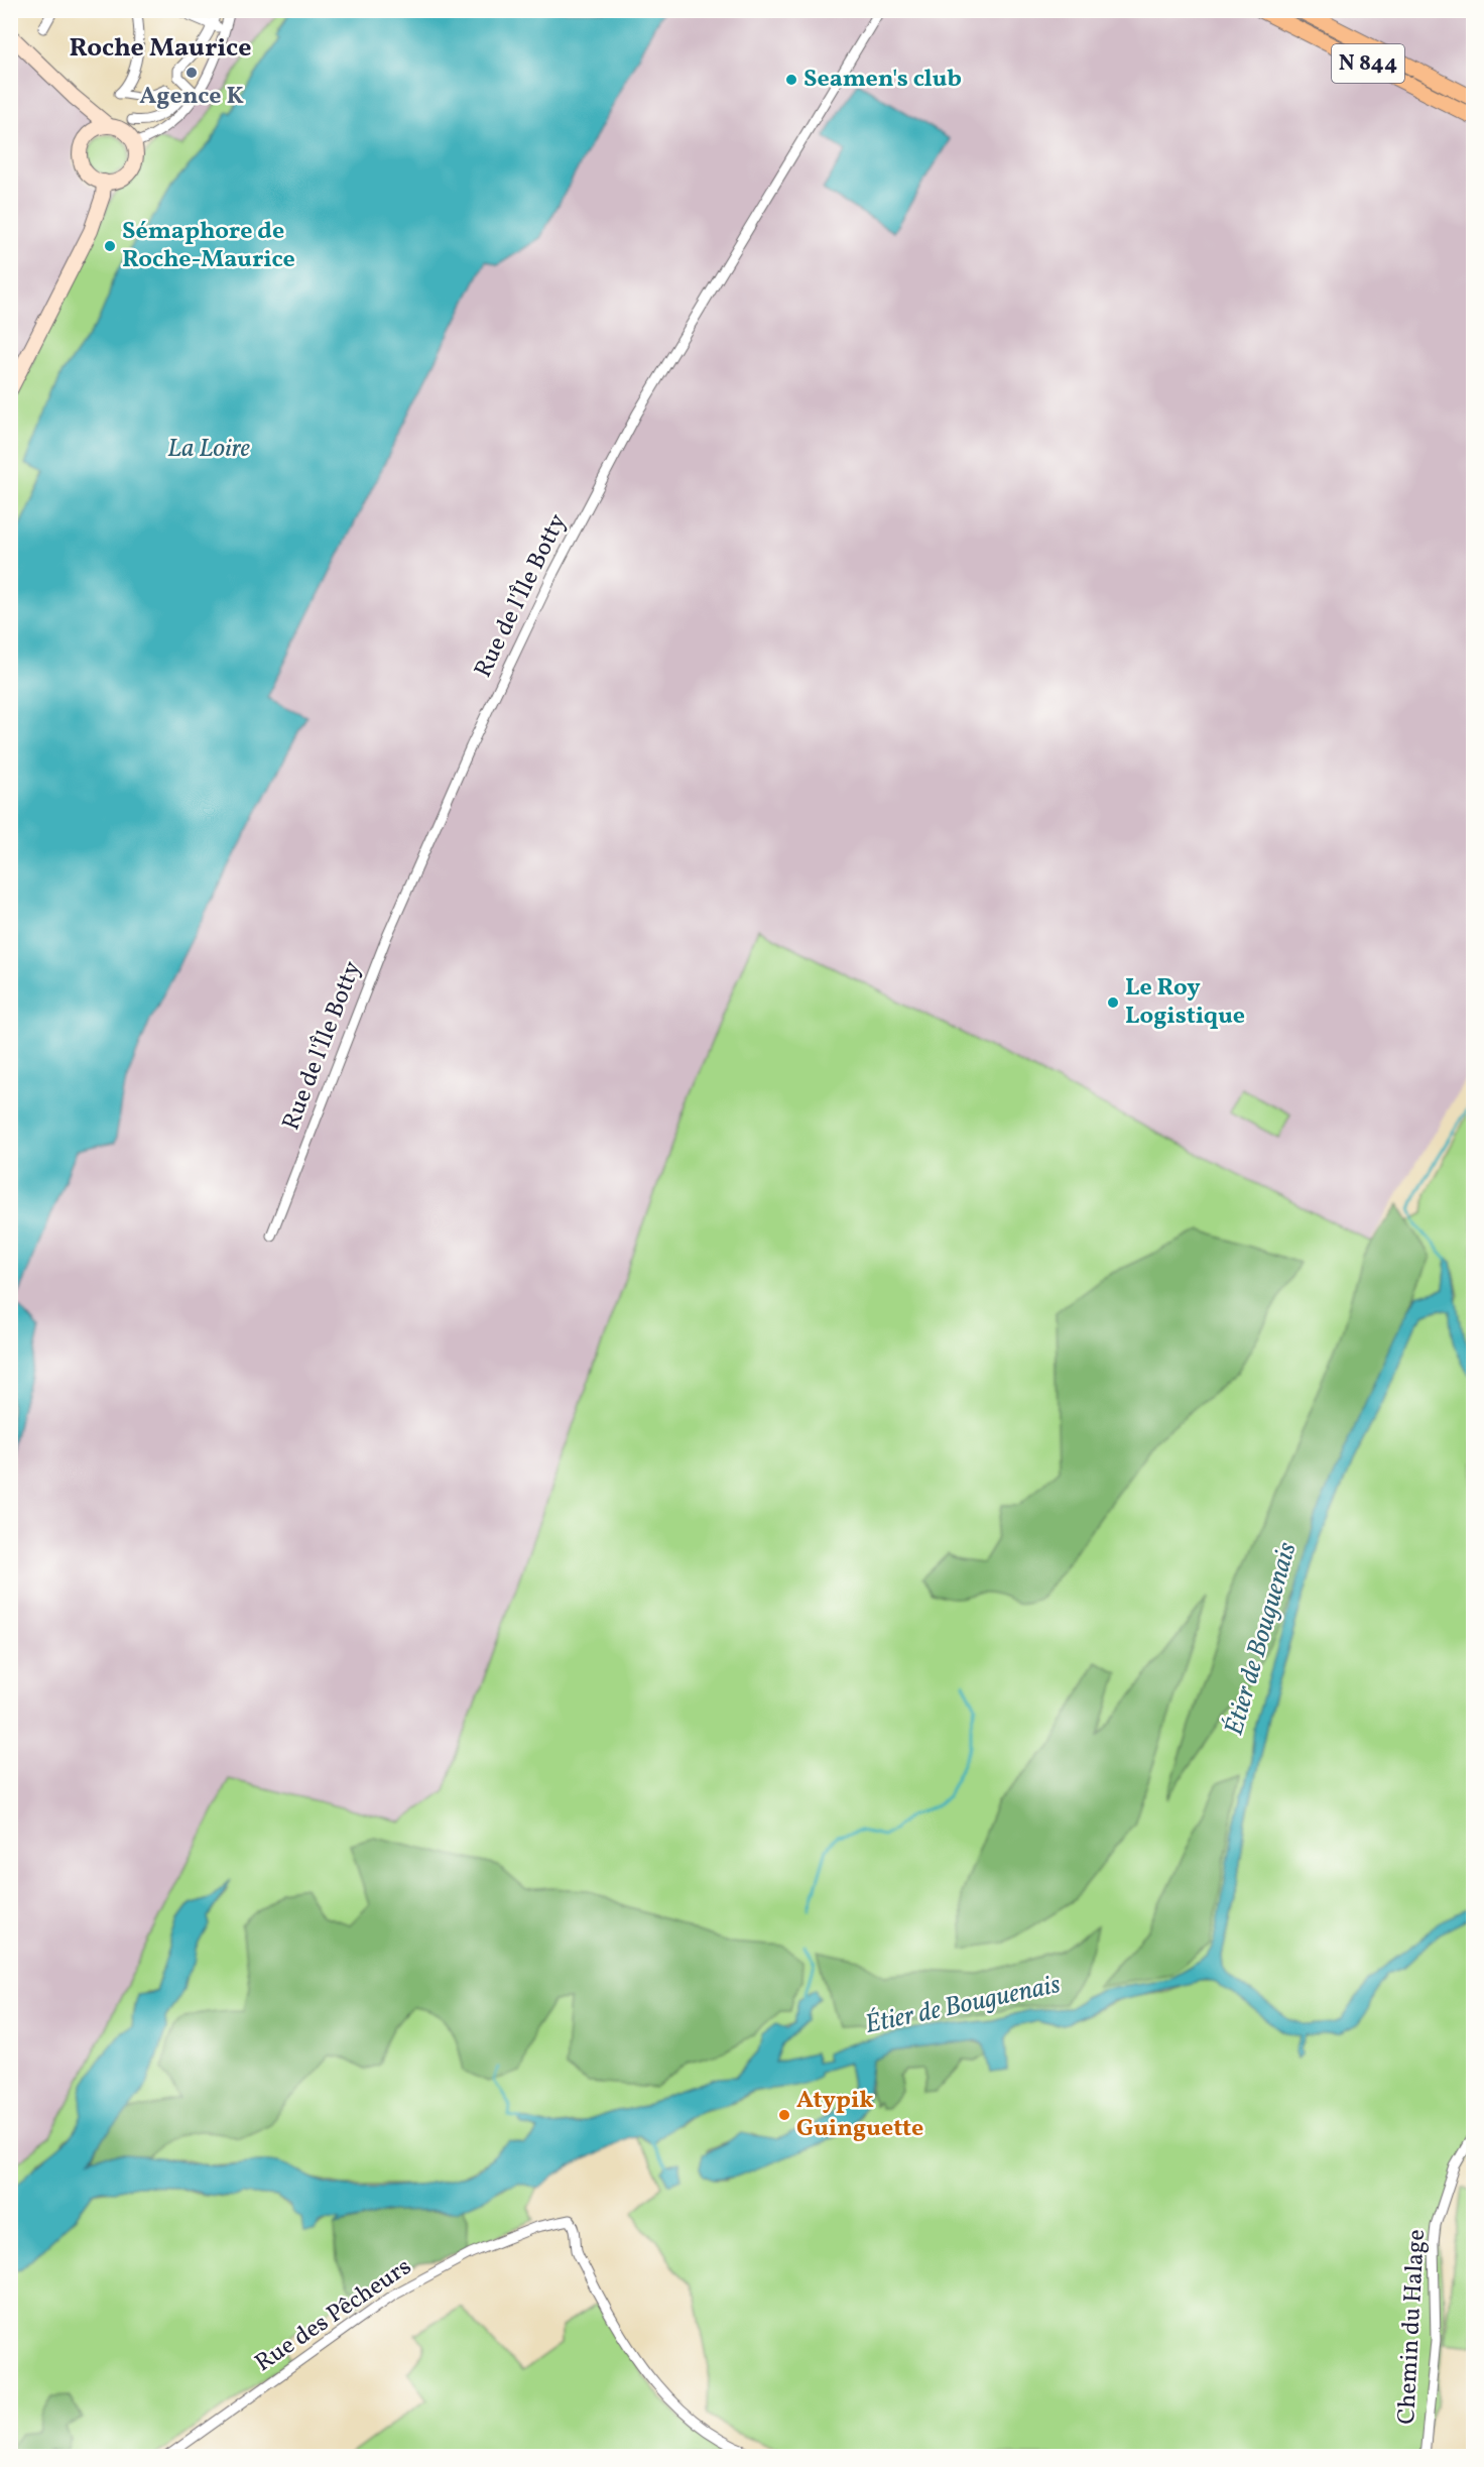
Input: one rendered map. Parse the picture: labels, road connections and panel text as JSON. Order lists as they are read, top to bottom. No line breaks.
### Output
{"streets":{"highway":["N 844"],"street":["Rue de l'Île Botty","Rue des Pêcheurs","Chemin du Halage"]},"districts":["Roche Maurice"],"water":["La Loire","Étier de Bouguenais"],"places":["Agence K","Seamen's club","Sémaphore de Roche-Maurice","Le Roy Logistique","Atypik Guinguette"]}
